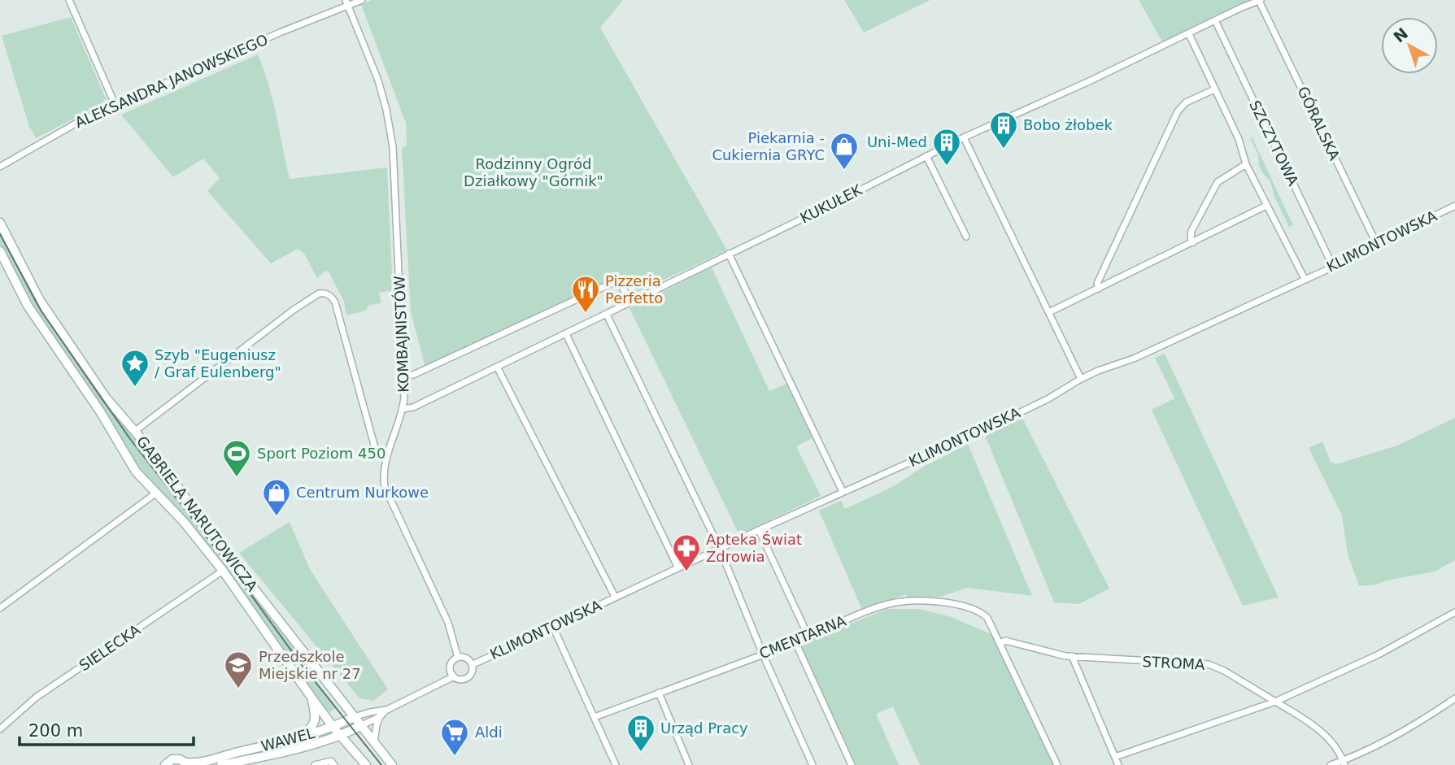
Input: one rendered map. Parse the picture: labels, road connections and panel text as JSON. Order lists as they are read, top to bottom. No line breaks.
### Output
{"streets":{"street":["ALEKSANDRA JANOWSKIEGO","GÓRALSKA","SZCZYTOWA","KUKUŁEK","KLIMONTOWSKA","KOMBAJNISTÓW","GABRIELA NARUTOWICZA","CMENTARNA","SIELECKA","STROMA","WAWEL"]},"crossings":[["ALEKSANDRA JANOWSKIEGO","KOMBAJNISTÓW"],["GÓRALSKA","KUKUŁEK"],["GÓRALSKA","KLIMONTOWSKA"],["SZCZYTOWA","KUKUŁEK"],["SZCZYTOWA","KLIMONTOWSKA"],["KUKUŁEK","KOMBAJNISTÓW"],["KLIMONTOWSKA","KOMBAJNISTÓW"],["GABRIELA NARUTOWICZA","SIELECKA"],["GABRIELA NARUTOWICZA","WAWEL"],["CMENTARNA","STROMA"]],"parks":["Rodzinny Ogród Działkowy \"Górnik\""],"places":{"building":["Bobo żłobek","Uni-Med","Urząd Pracy"],"shop":["Piekarnia - Cukiernia GRYC","Centrum Nurkowe"],"restaurant":["Pizzeria Perfetto"],"place":["Szyb \"Eugeniusz / Graf Eulenberg\""],"sports":["Sport Poziom 450"],"pharmacy":["Apteka Świat Zdrowia"],"school or university":["Przedszkole Miejskie nr 27"],"supermarket":["Aldi"]},"scale_bar":"200 m","north":"top left"}
